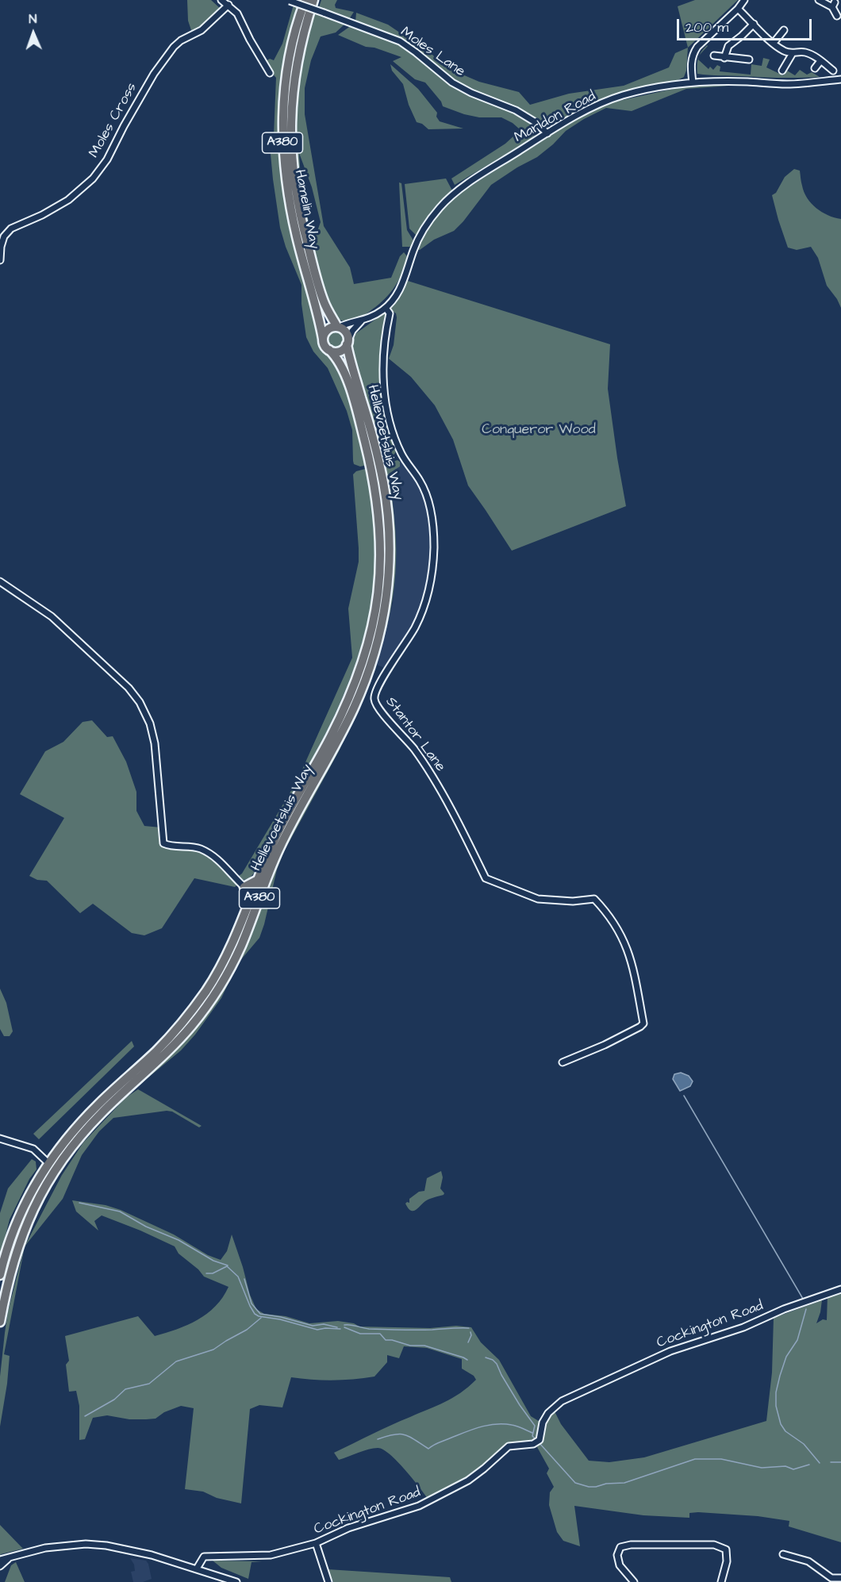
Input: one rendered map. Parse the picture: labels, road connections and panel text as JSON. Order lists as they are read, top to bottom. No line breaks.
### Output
{"streets":{"highway":["A380","Hamelin Way","Hellevoetsluis Way"],"street":["Moles Lane","Marldon Road","Moles Cross","Stantor Lane","Cockington Road"]},"crossings":[["Moles Lane","Marldon Road"],["Marldon Road","Hamelin Way"],["Marldon Road","Hellevoetsluis Way"],["Marldon Road","Stantor Lane"],["Hamelin Way","Hellevoetsluis Way"]],"parks":["Conqueror Wood"],"scale_bar":"200 m","north":"top"}
